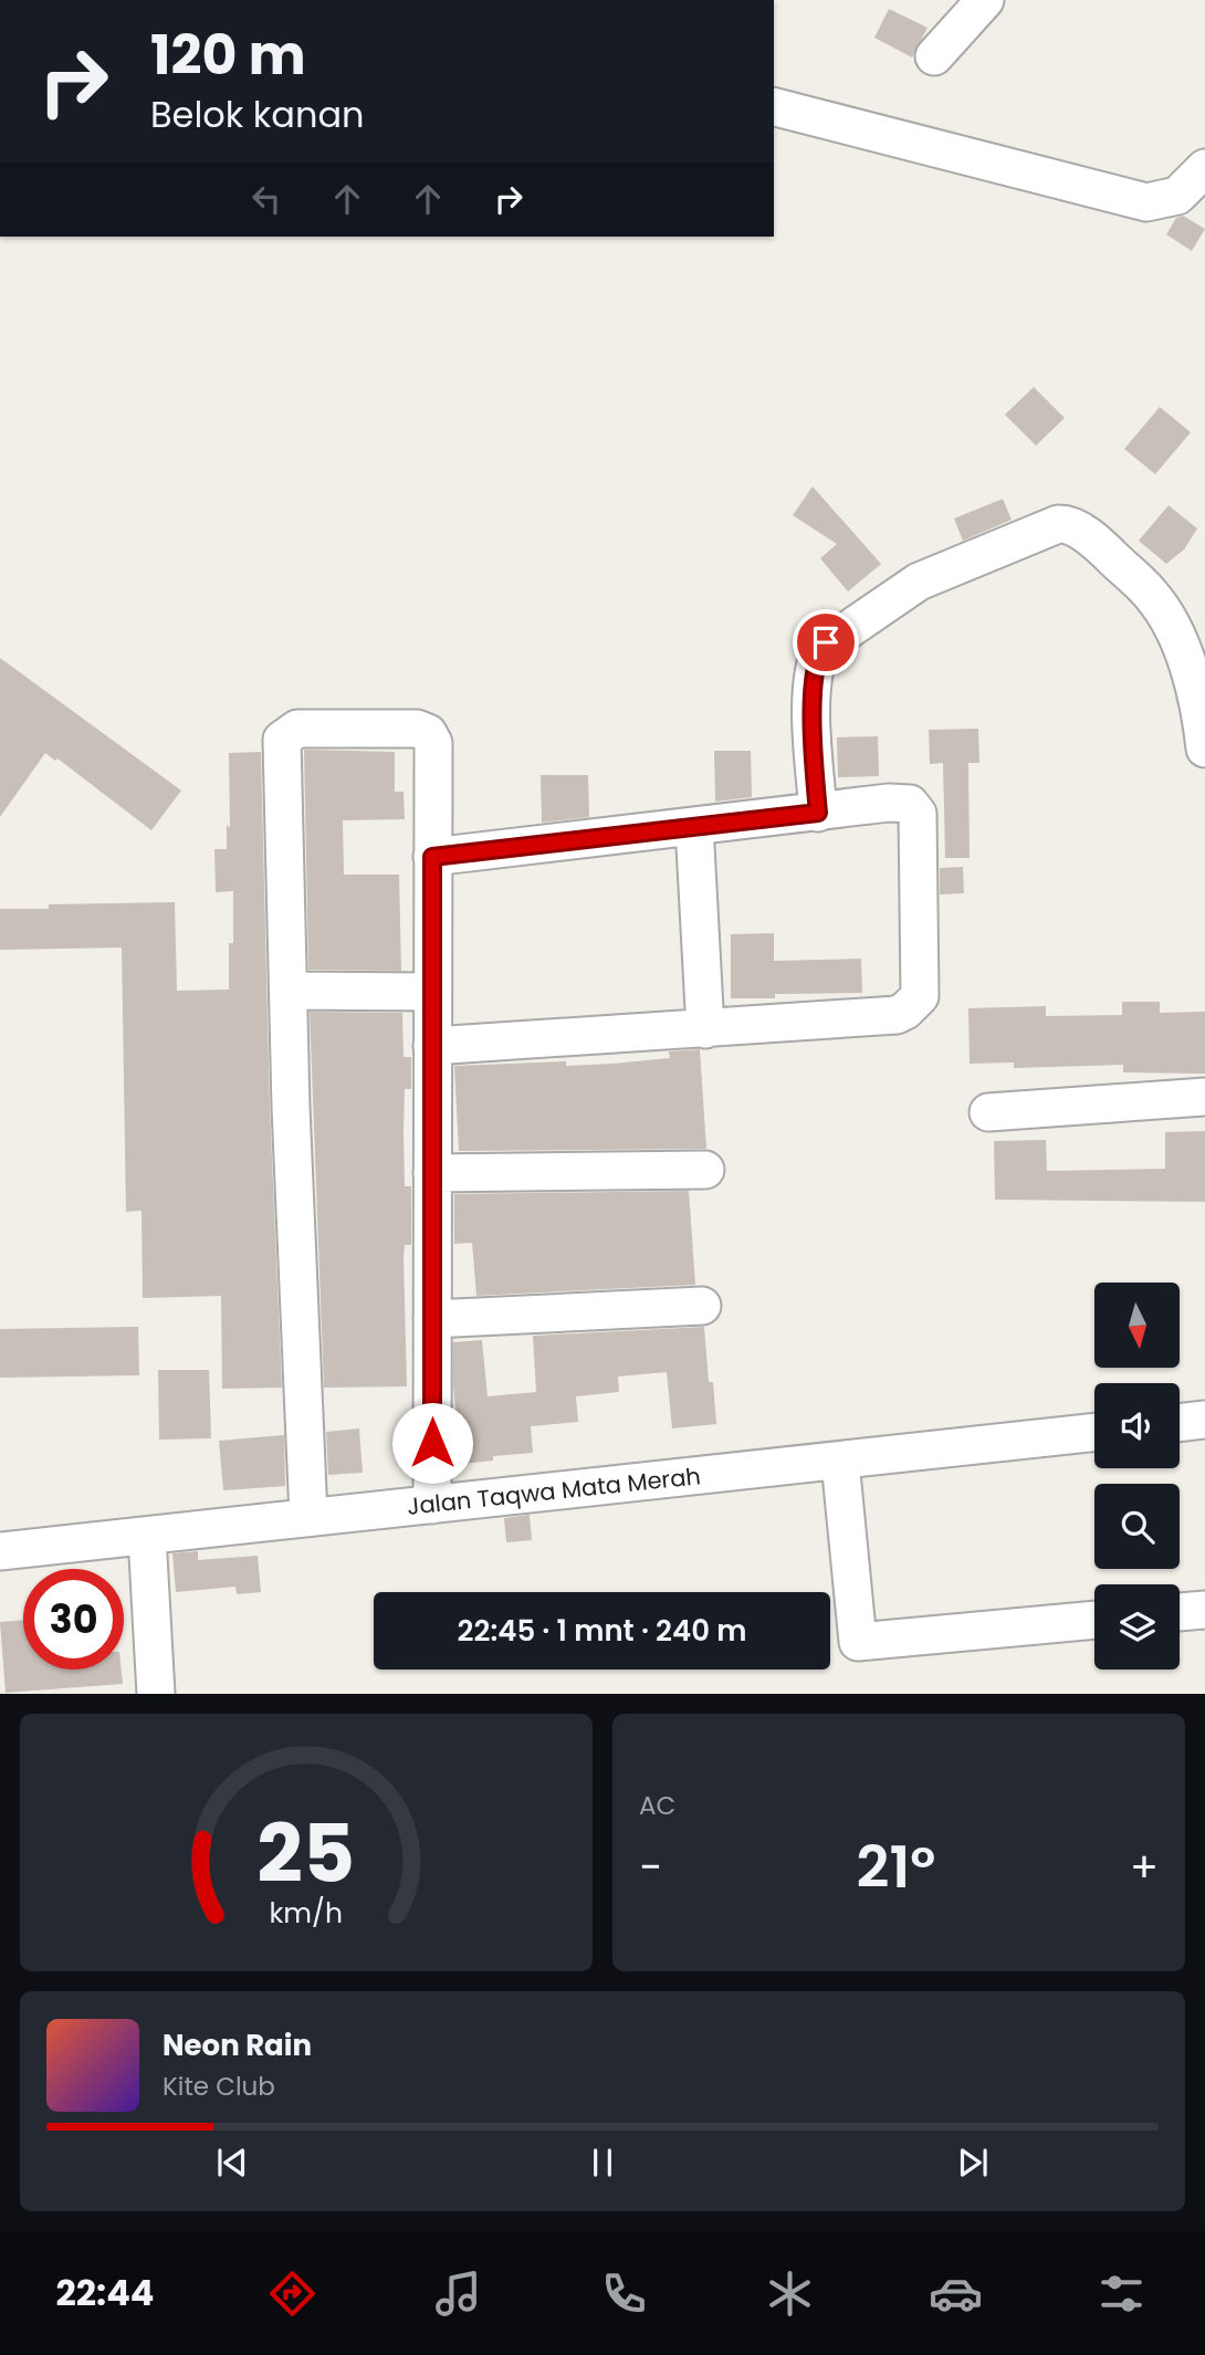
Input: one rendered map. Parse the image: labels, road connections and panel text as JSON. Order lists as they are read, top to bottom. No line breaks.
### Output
{"streets":{"street":["Jalan Taqwa Mata Merah"]},"north":"bottom","page":{"turn":["120 m","Belok kanan"],"limit":"30","trip":"22:45 · 1 mnt · 240 m","tile":"AC","heat":["−","21°","+"],"song":["Neon Rain","Kite Club"],"tabs":"22:44","gauge":["25","km/h"]}}
